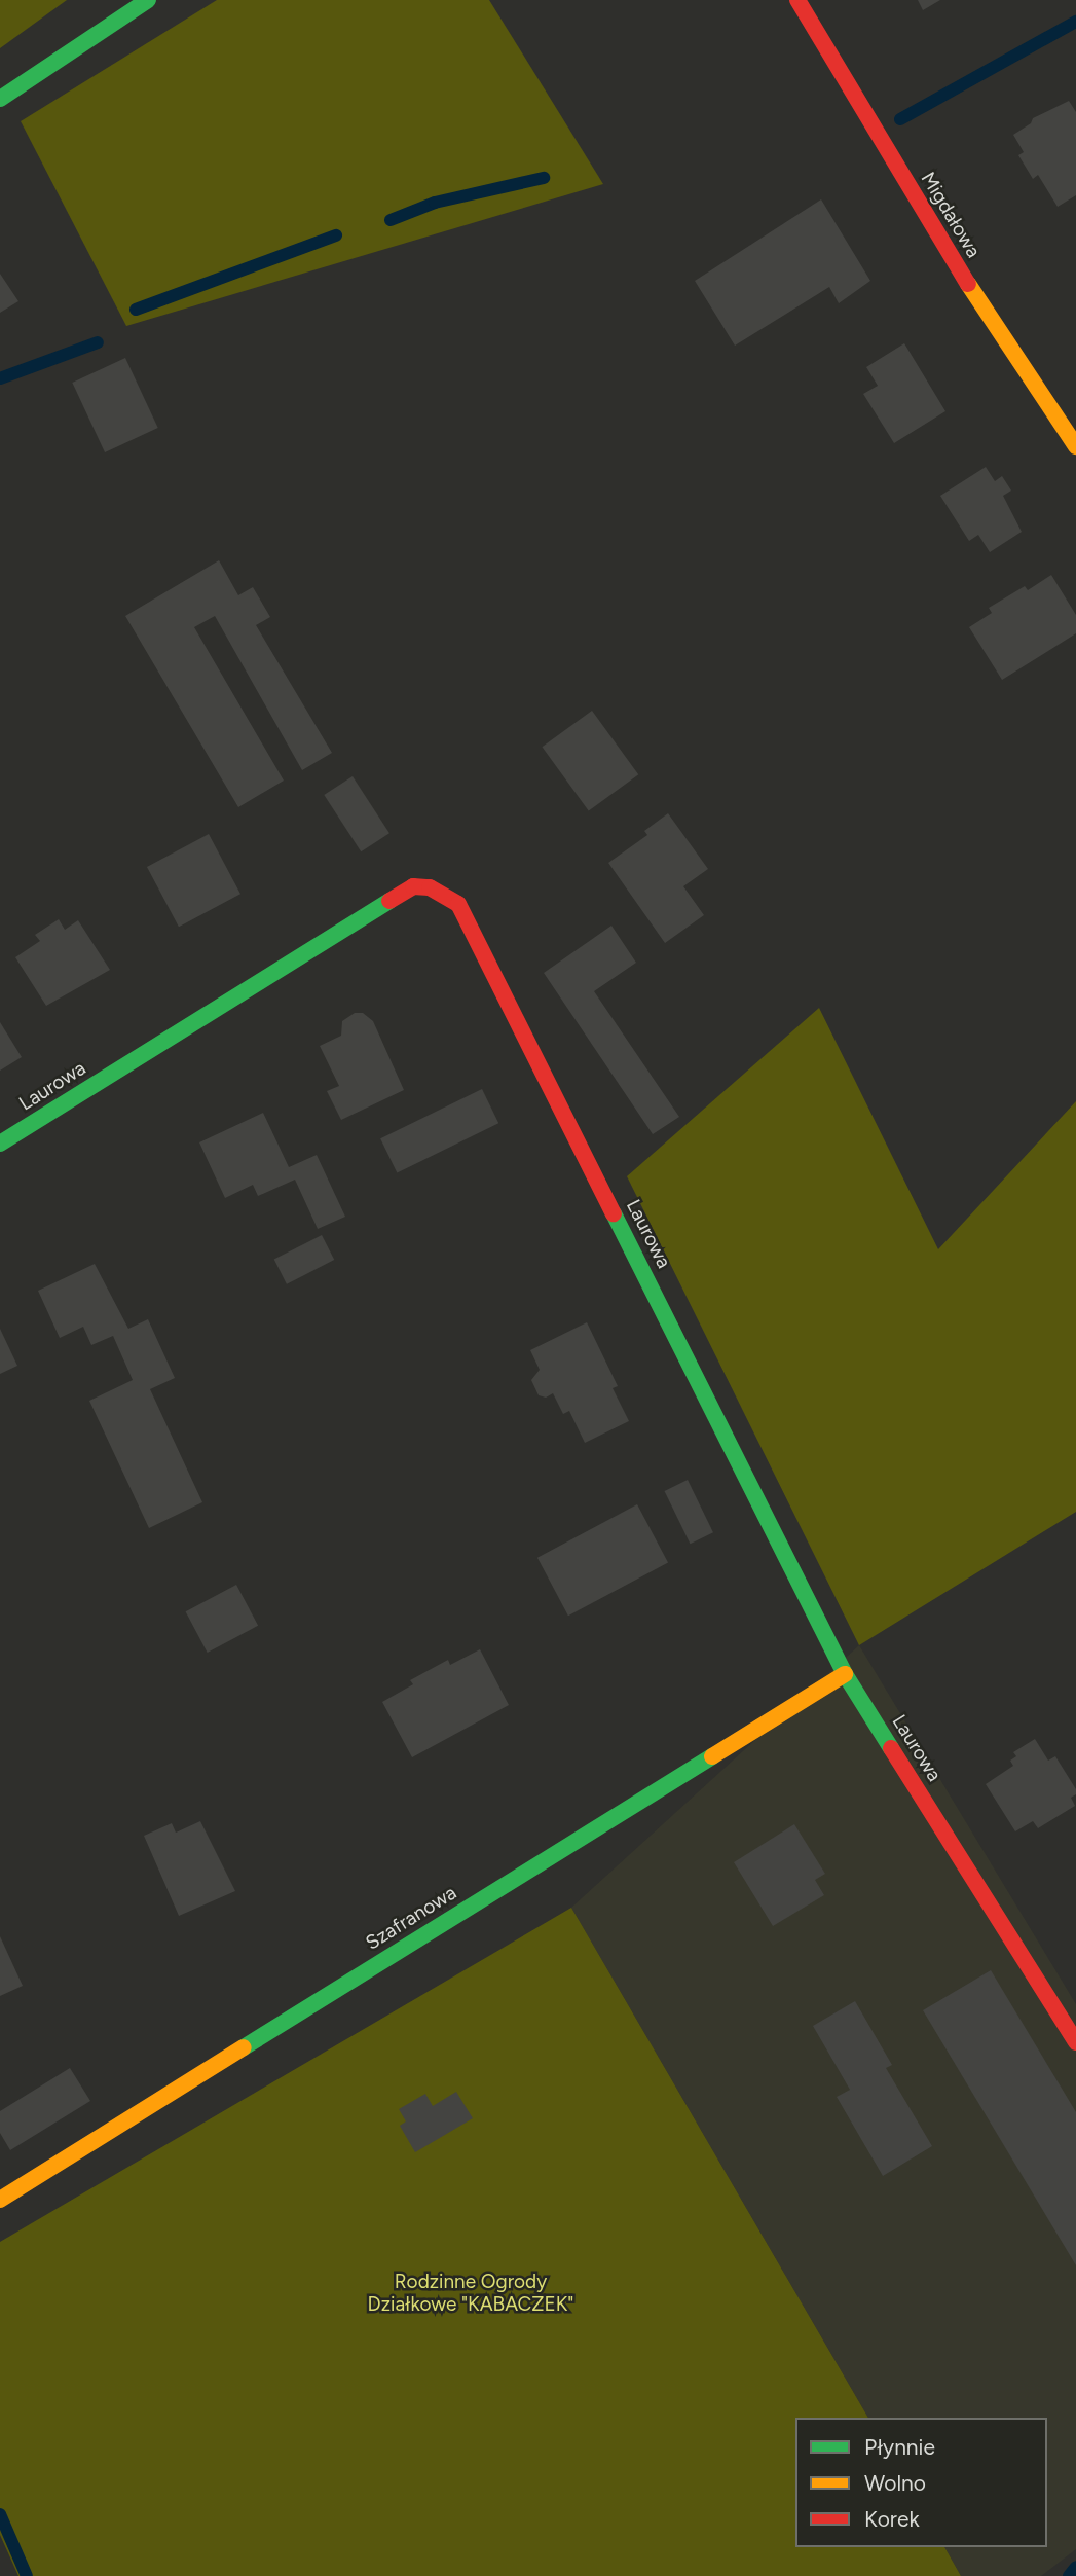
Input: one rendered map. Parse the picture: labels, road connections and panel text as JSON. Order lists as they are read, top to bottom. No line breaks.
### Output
{"streets":{"street":["Migdałowa","Laurowa","Szafranowa"]},"crossings":[["Laurowa","Szafranowa"]],"parks":["Rodzinne Ogrody Działkowe \"KABACZEK\""],"legend":["Płynnie","Wolno","Korek"]}
